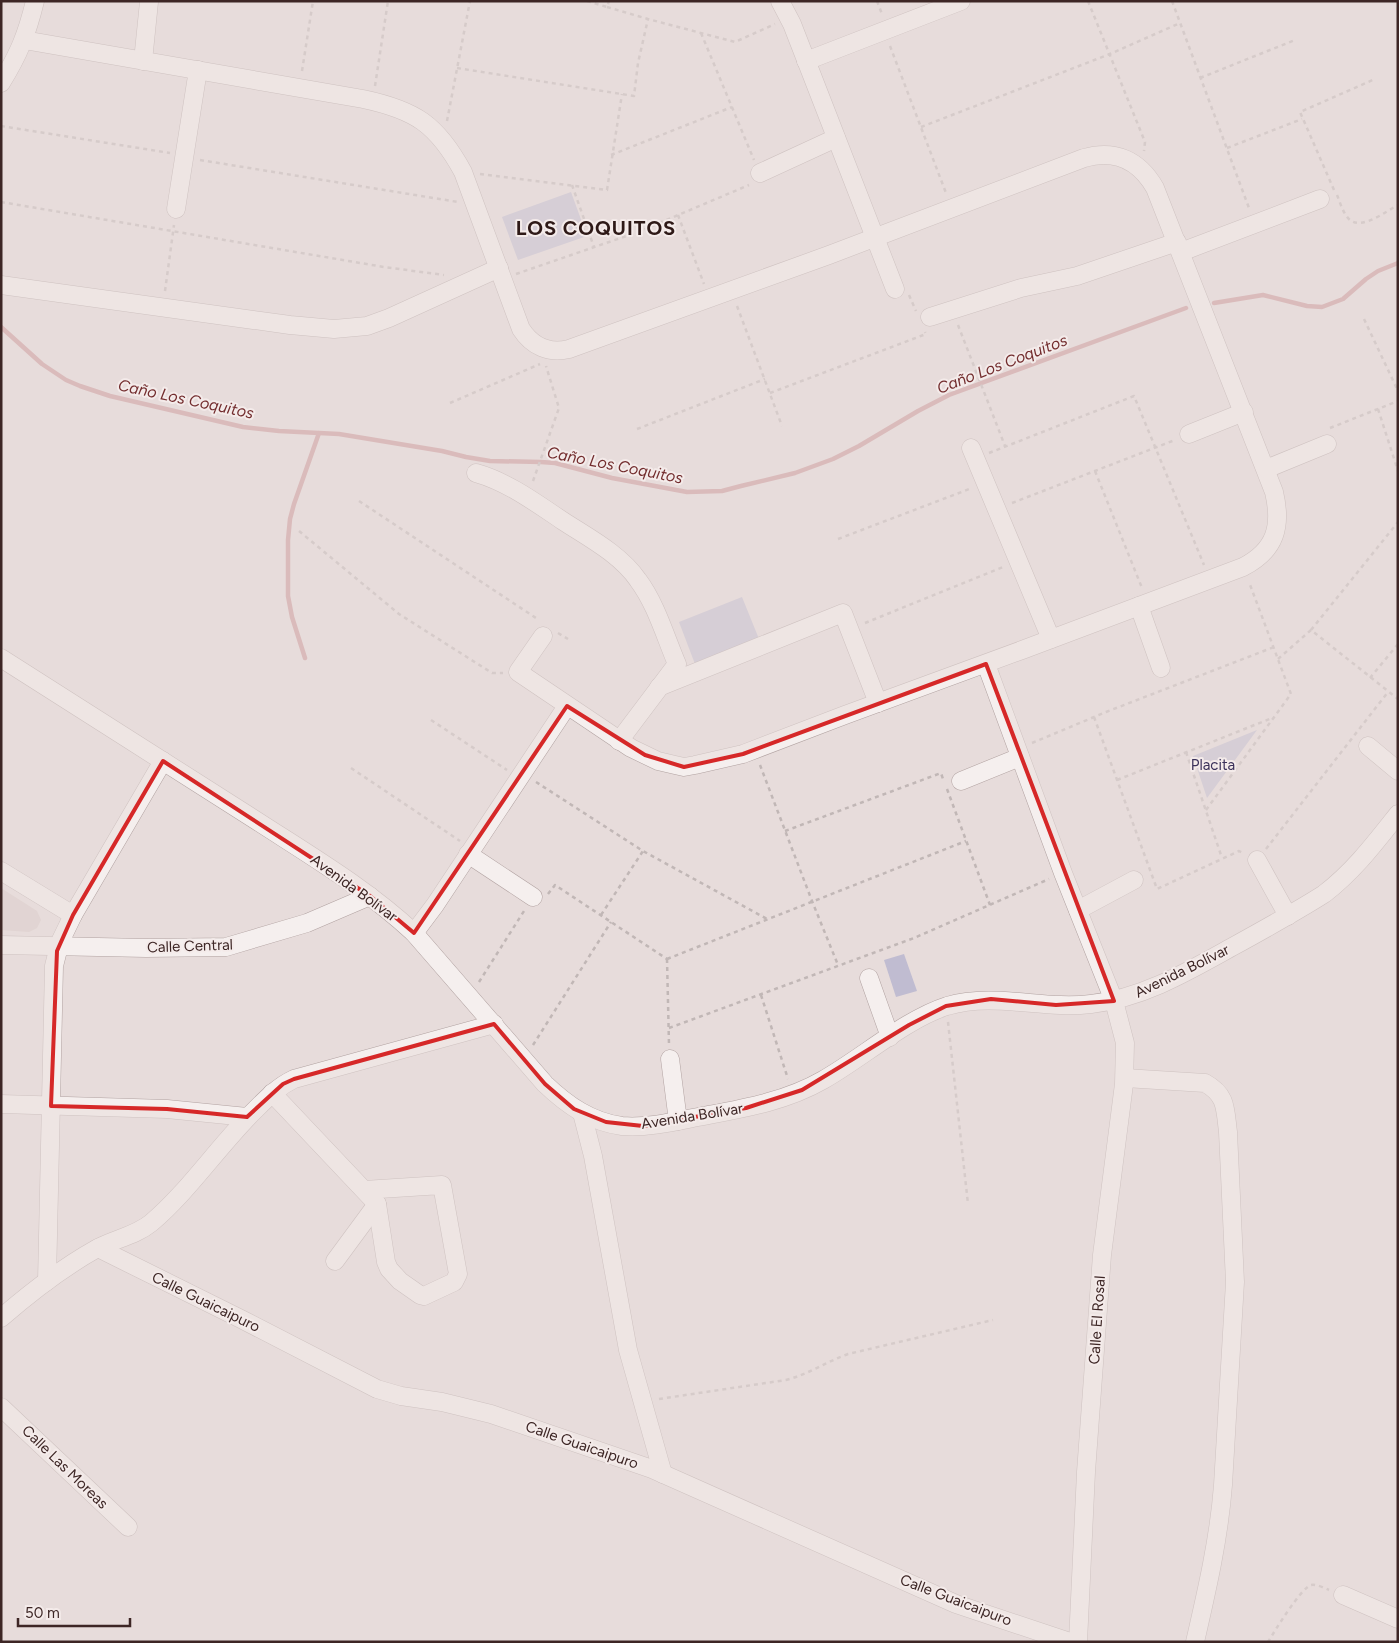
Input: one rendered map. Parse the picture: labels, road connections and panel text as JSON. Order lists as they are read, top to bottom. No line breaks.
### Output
{"streets":{"street":["Avenida Bolívar","Calle Central","Calle Guaicaipuro","Calle El Rosal","Calle Las Moreas"]},"crossings":[["Avenida Bolívar","Calle Central"],["Avenida Bolívar","Calle El Rosal"]],"districts":["LOS COQUITOS"],"water":["Caño Los Coquitos"],"parks":["Placita"],"scale_bar":"50 m"}
